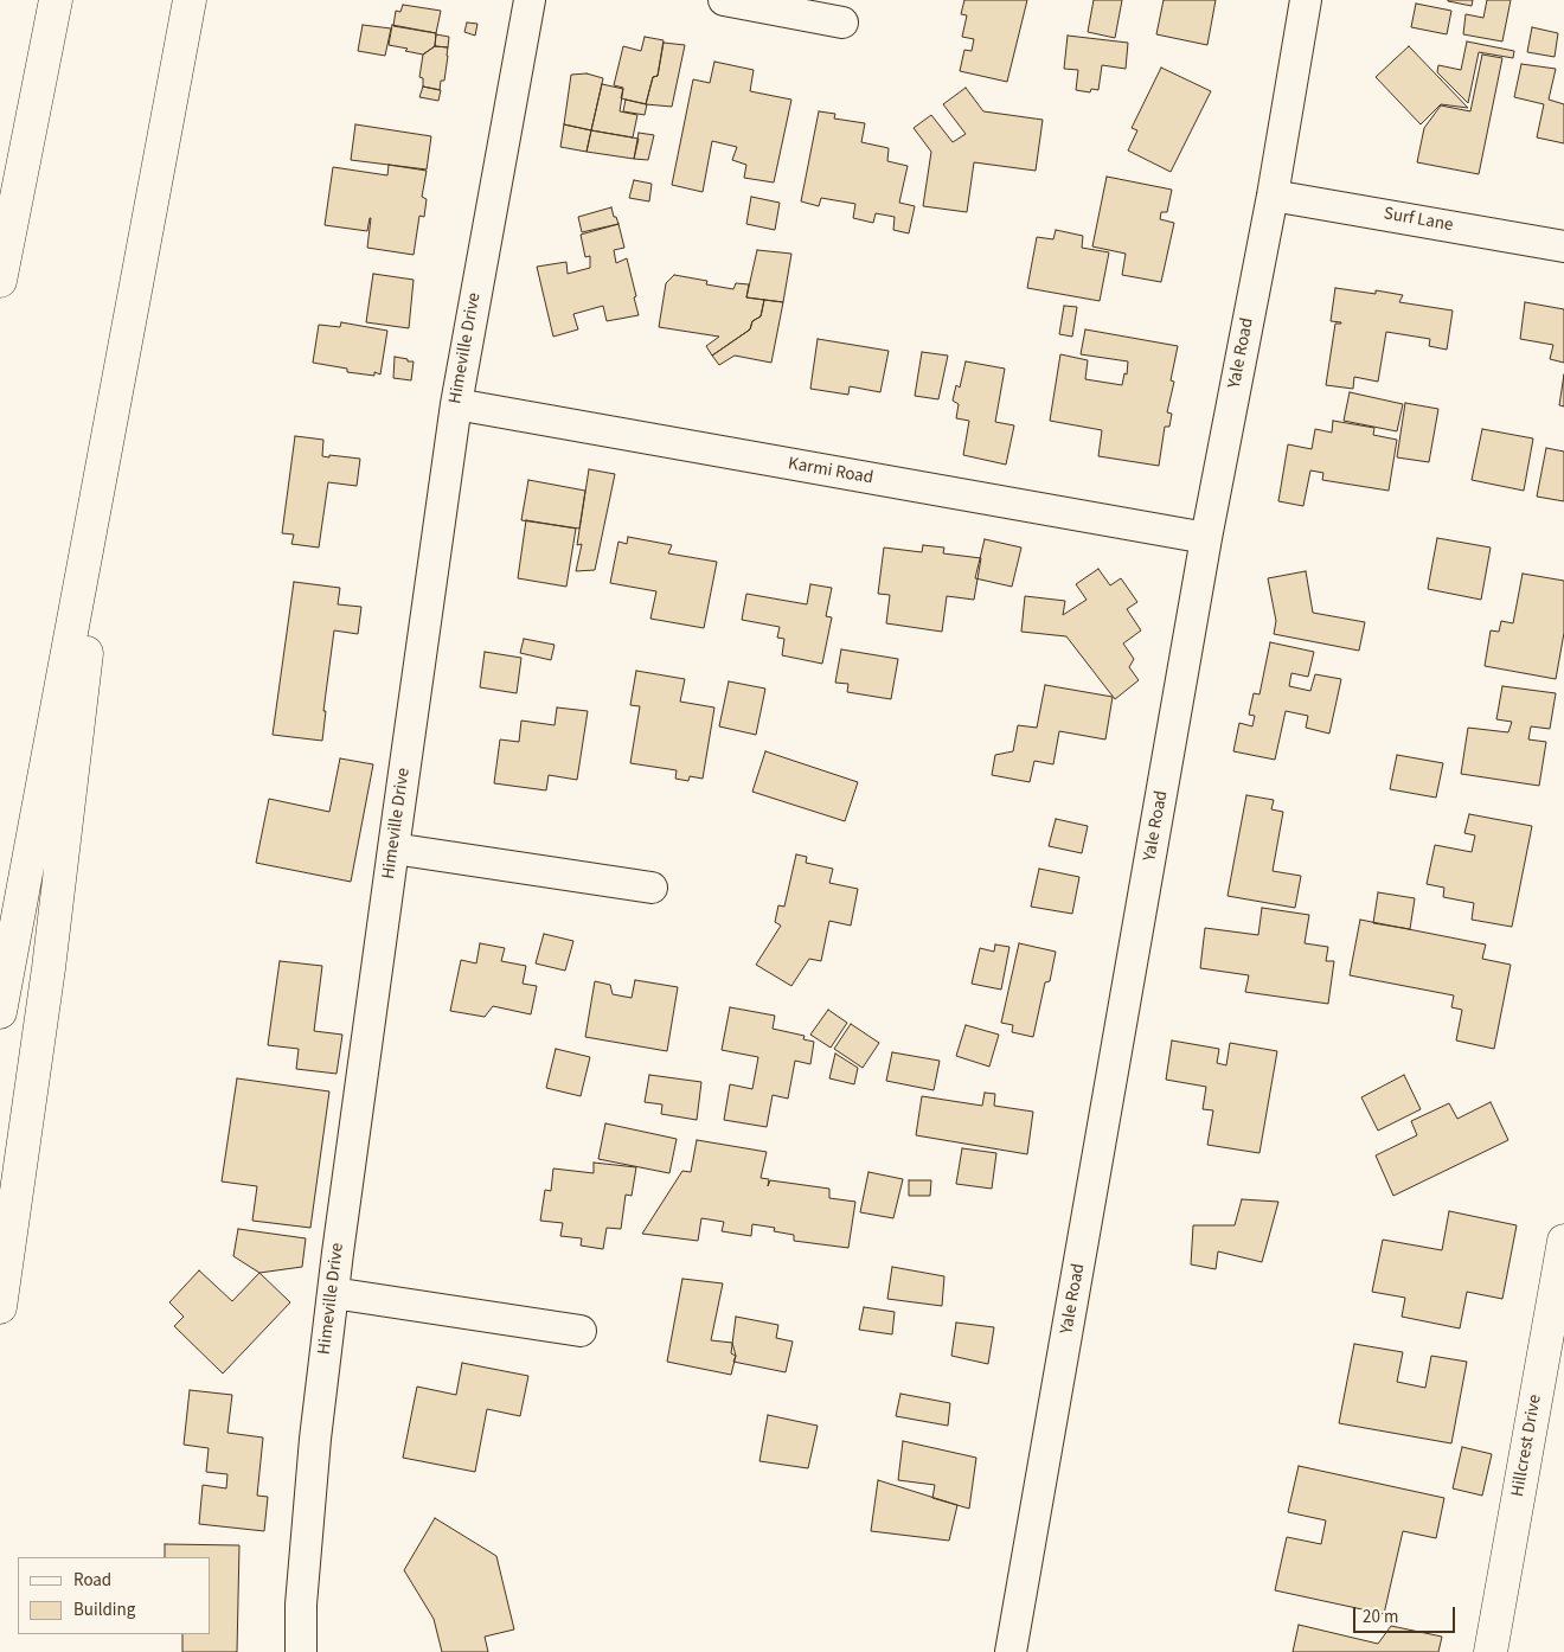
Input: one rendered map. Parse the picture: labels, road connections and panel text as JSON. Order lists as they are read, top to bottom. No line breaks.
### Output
{"streets":{"main road":["Hillcrest Drive"],"street":["Surf Lane","Himeville Drive","Yale Road","Karmi Road"]},"crossings":[["Surf Lane","Yale Road"],["Himeville Drive","Karmi Road"],["Yale Road","Karmi Road"]],"legend":["Road","Building"],"scale_bar":"20 m"}
